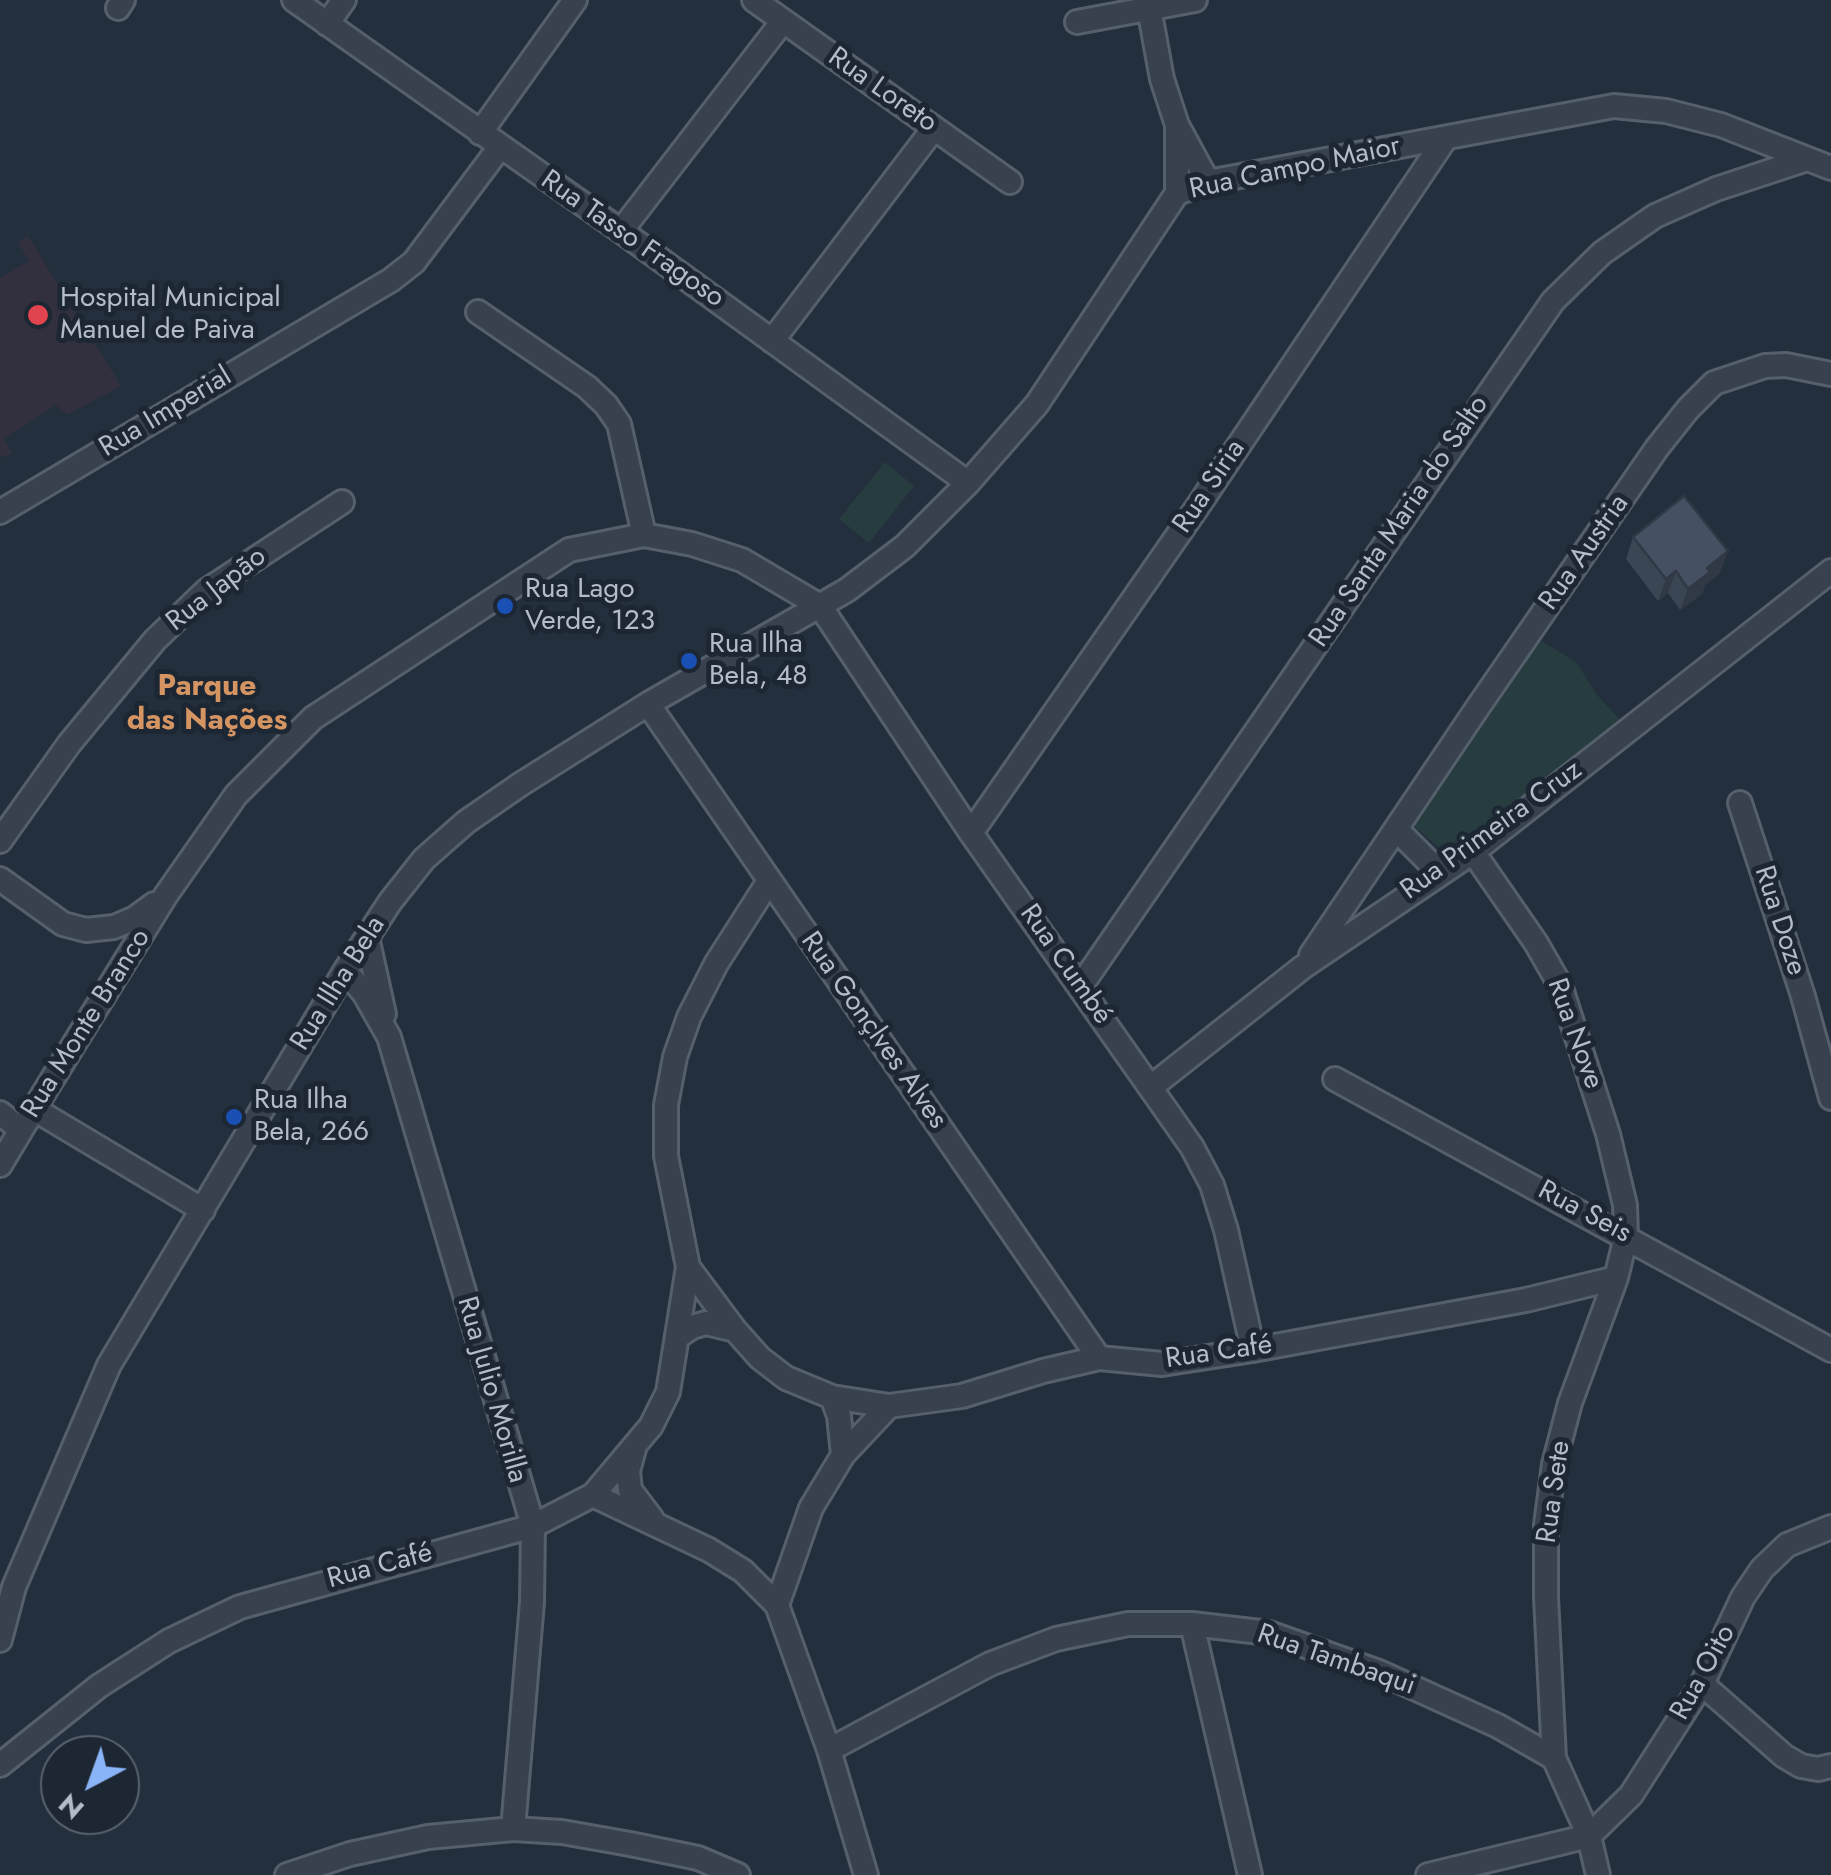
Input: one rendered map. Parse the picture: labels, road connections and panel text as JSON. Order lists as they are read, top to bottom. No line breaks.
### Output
{"streets":{"street":["Rua Loreto","Rua Campo Maior","Rua Tasso Fragoso","Rua Imperial","Rua Siria","Rua Santa Maria do Salto","Rua Austria","Rua Japão","Rua Primeira Cruz","Rua Doze","Rua Cumbé","Rua Ilha Bela","Rua Monte Branco","Rua Gonçlves Alves","Rua Nove","Rua Seis","Rua Café","Rua Julio Morilla","Rua Sete","Rua Tambaqui","Rua Oito"]},"crossings":[["Rua Campo Maior","Rua Tasso Fragoso"],["Rua Campo Maior","Rua Siria"],["Rua Campo Maior","Rua Santa Maria do Salto"],["Rua Campo Maior","Rua Cumbé"],["Rua Campo Maior","Rua Ilha Bela"],["Rua Tasso Fragoso","Rua Imperial"],["Rua Siria","Rua Cumbé"],["Rua Santa Maria do Salto","Rua Cumbé"],["Rua Austria","Rua Primeira Cruz"],["Rua Primeira Cruz","Rua Cumbé"],["Rua Primeira Cruz","Rua Nove"],["Rua Cumbé","Rua Ilha Bela"],["Rua Cumbé","Rua Café"],["Rua Ilha Bela","Rua Gonçlves Alves"],["Rua Ilha Bela","Rua Julio Morilla"],["Rua Gonçlves Alves","Rua Café"],["Rua Nove","Rua Seis"],["Rua Nove","Rua Sete"],["Rua Seis","Rua Sete"],["Rua Café","Rua Julio Morilla"],["Rua Café","Rua Sete"],["Rua Sete","Rua Tambaqui"]],"districts":["Parque das Nações"],"places":["Hospital Municipal Manuel de Paiva","Rua Lago Verde, 123","Rua Ilha Bela, 48","Rua Ilha Bela, 266"],"north":"bottom left"}
